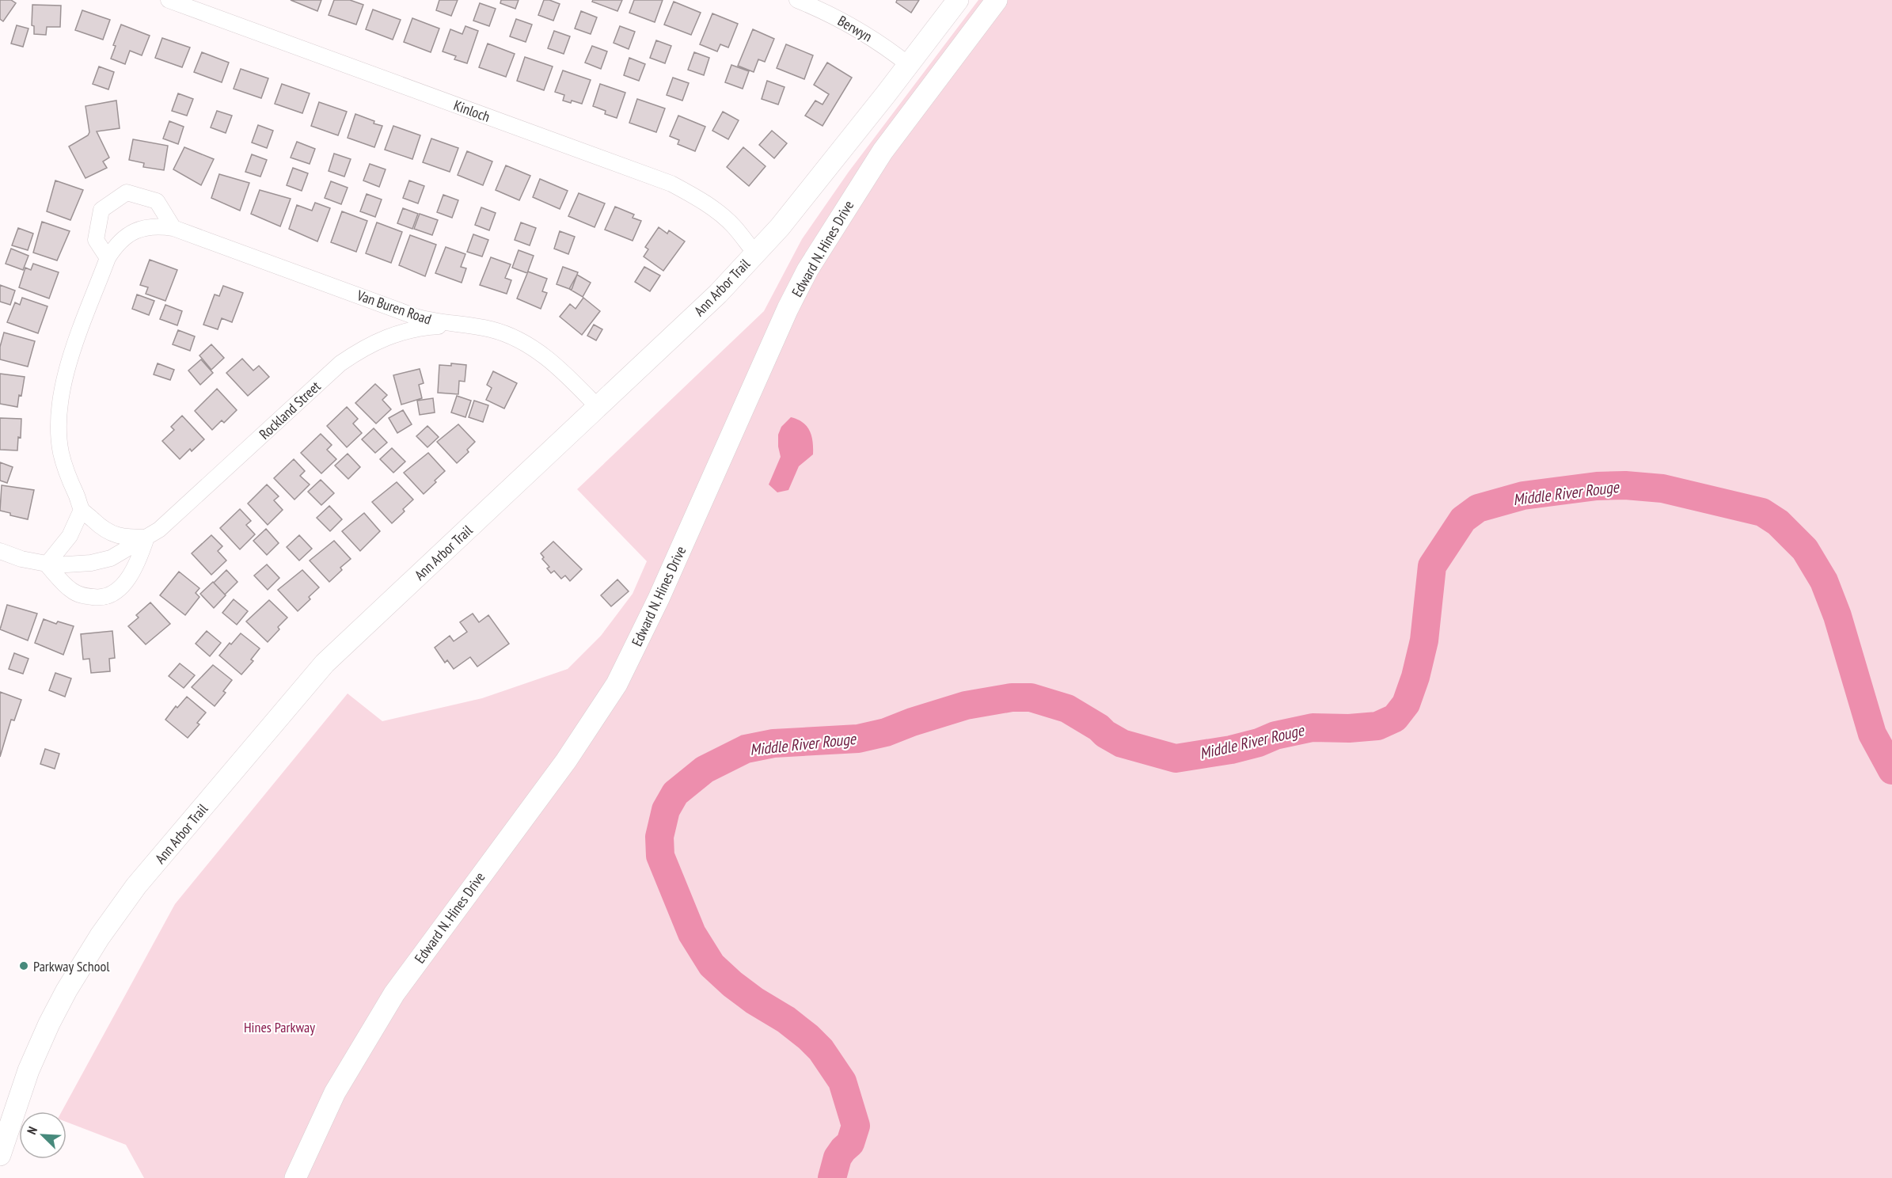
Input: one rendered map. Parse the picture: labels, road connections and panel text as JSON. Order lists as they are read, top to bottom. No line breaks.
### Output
{"streets":{"street":["Berwyn","Kinloch","Edward N. Hines Drive","Ann Arbor Trail","Van Buren Road","Rockland Street"]},"crossings":[["Berwyn","Ann Arbor Trail"],["Kinloch","Ann Arbor Trail"],["Ann Arbor Trail","Van Buren Road"],["Van Buren Road","Rockland Street"]],"water":["Middle River Rouge"],"parks":["Hines Parkway"],"places":["Parkway School"],"north":"top left"}
